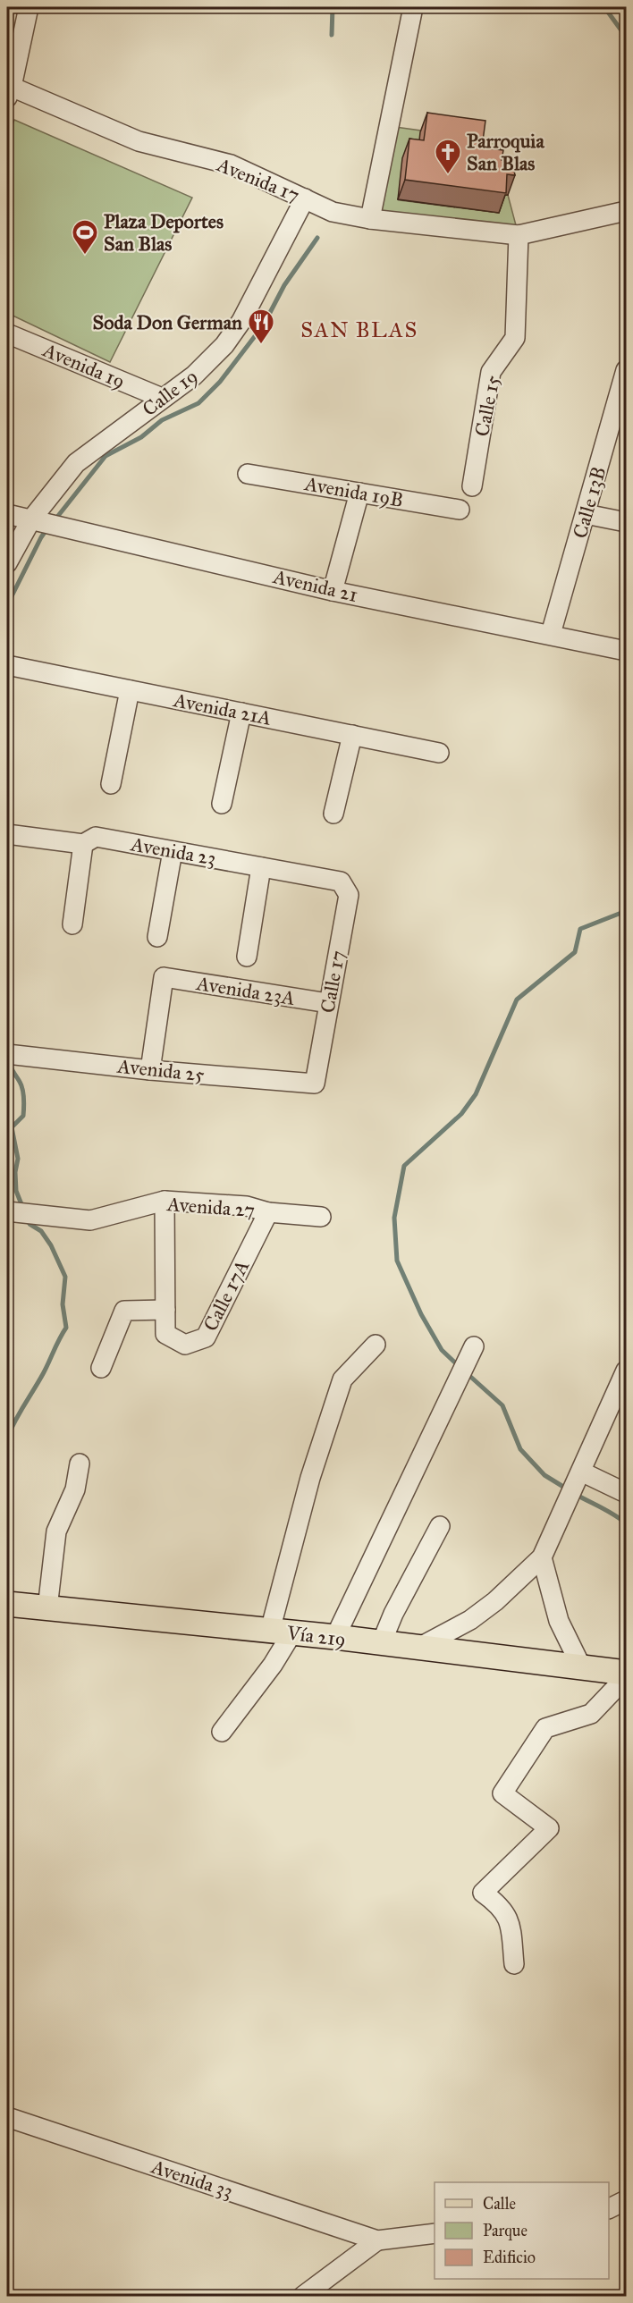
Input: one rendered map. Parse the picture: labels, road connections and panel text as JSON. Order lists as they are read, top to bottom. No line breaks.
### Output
{"streets":{"main road":["Vía 219"],"street":["Avenida 17","Avenida 19","Calle 19","Calle 15","Avenida 19B","Calle 13B","Avenida 21","Avenida 21A","Avenida 23","Calle 17","Avenida 23A","Avenida 25","Avenida 27","Calle 17A","Avenida 33"]},"crossings":[["Avenida 17","Calle 19"],["Avenida 17","Calle 15"],["Avenida 19","Calle 19"],["Calle 19","Avenida 21"],["Calle 13B","Avenida 21"],["Avenida 23","Calle 17"],["Calle 17","Avenida 23A"],["Calle 17","Avenida 25"],["Avenida 23A","Avenida 25"],["Avenida 27","Calle 17A"]],"districts":["SAN BLAS"],"places":{"church":["Parroquia San Blas"],"sports":["Plaza Deportes San Blas"],"restaurant":["Soda Don German"]},"legend":["Calle","Parque","Edificio"]}
